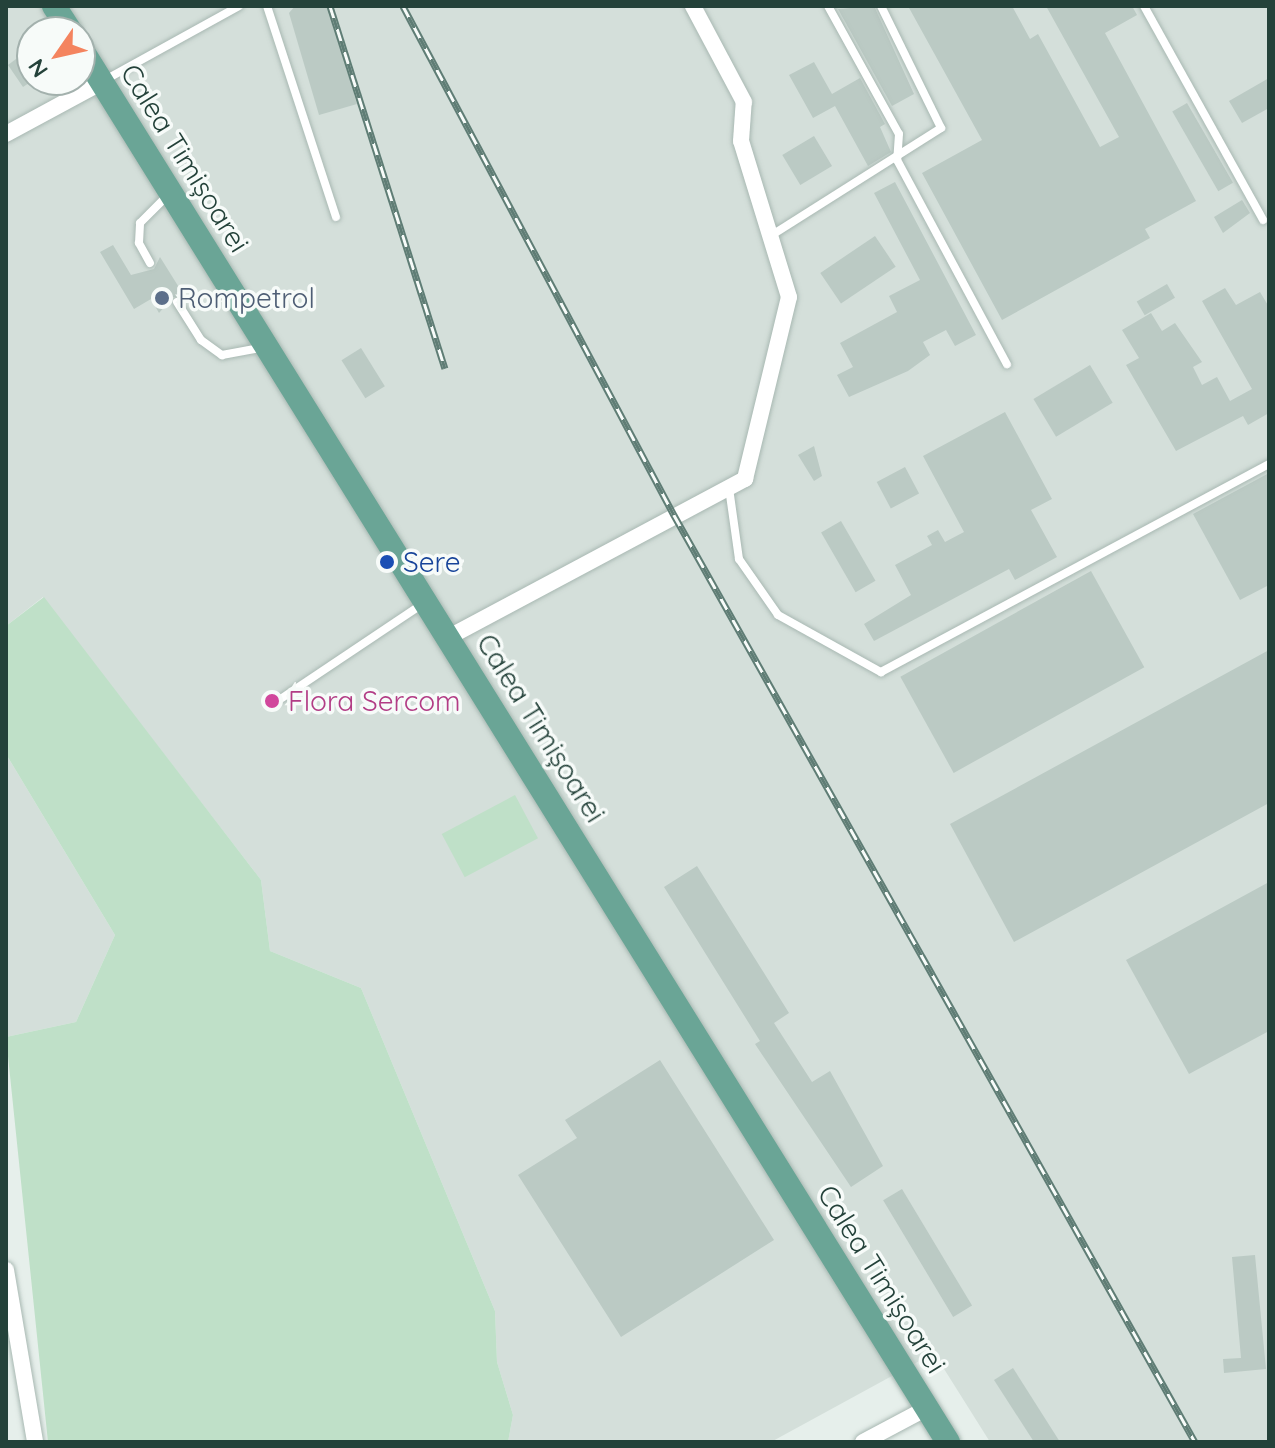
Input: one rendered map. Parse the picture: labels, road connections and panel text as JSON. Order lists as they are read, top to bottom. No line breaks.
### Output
{"streets":{"main road":["Calea Timișoarei"]},"places":["Rompetrol","Sere","Flora Sercom"],"north":"bottom left"}
